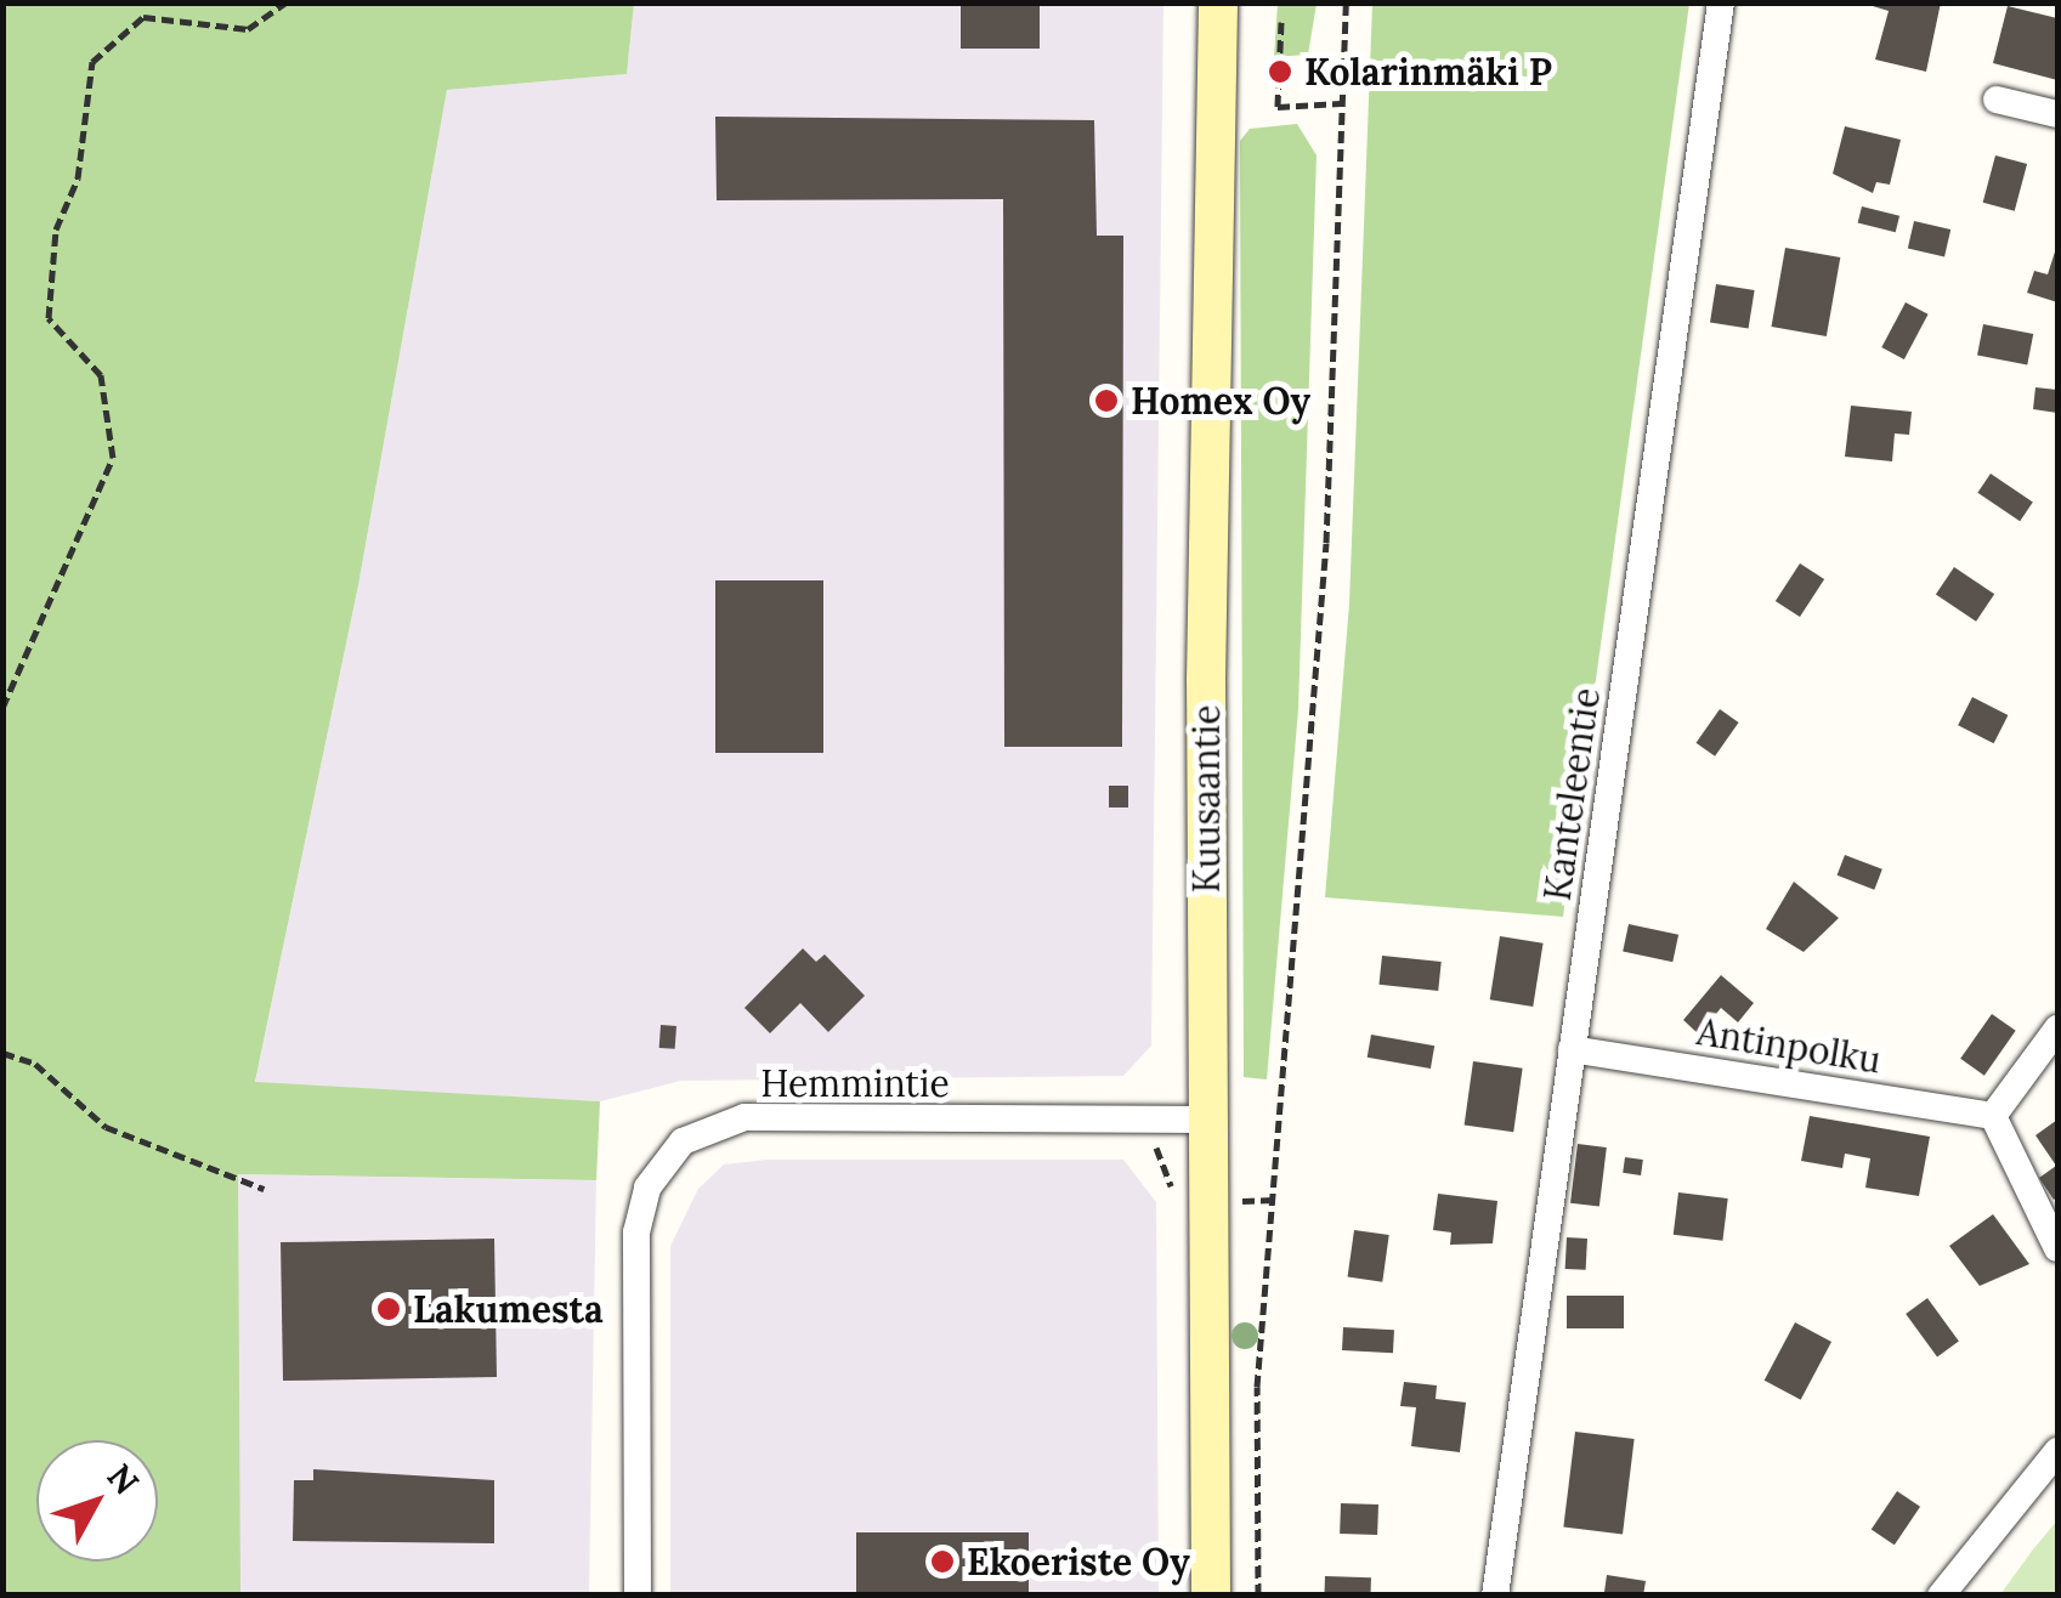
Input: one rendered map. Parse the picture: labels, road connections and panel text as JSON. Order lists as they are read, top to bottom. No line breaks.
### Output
{"streets":{"main road":["Kuusaantie"],"street":["Kanteleentie","Antinpolku","Hemmintie"]},"crossings":[["Kanteleentie","Antinpolku"],["Kuusaantie","Hemmintie"]],"places":["Kolarinmäki P","Homex Oy","Lakumesta","Ekoeriste Oy"],"north":"top right"}
